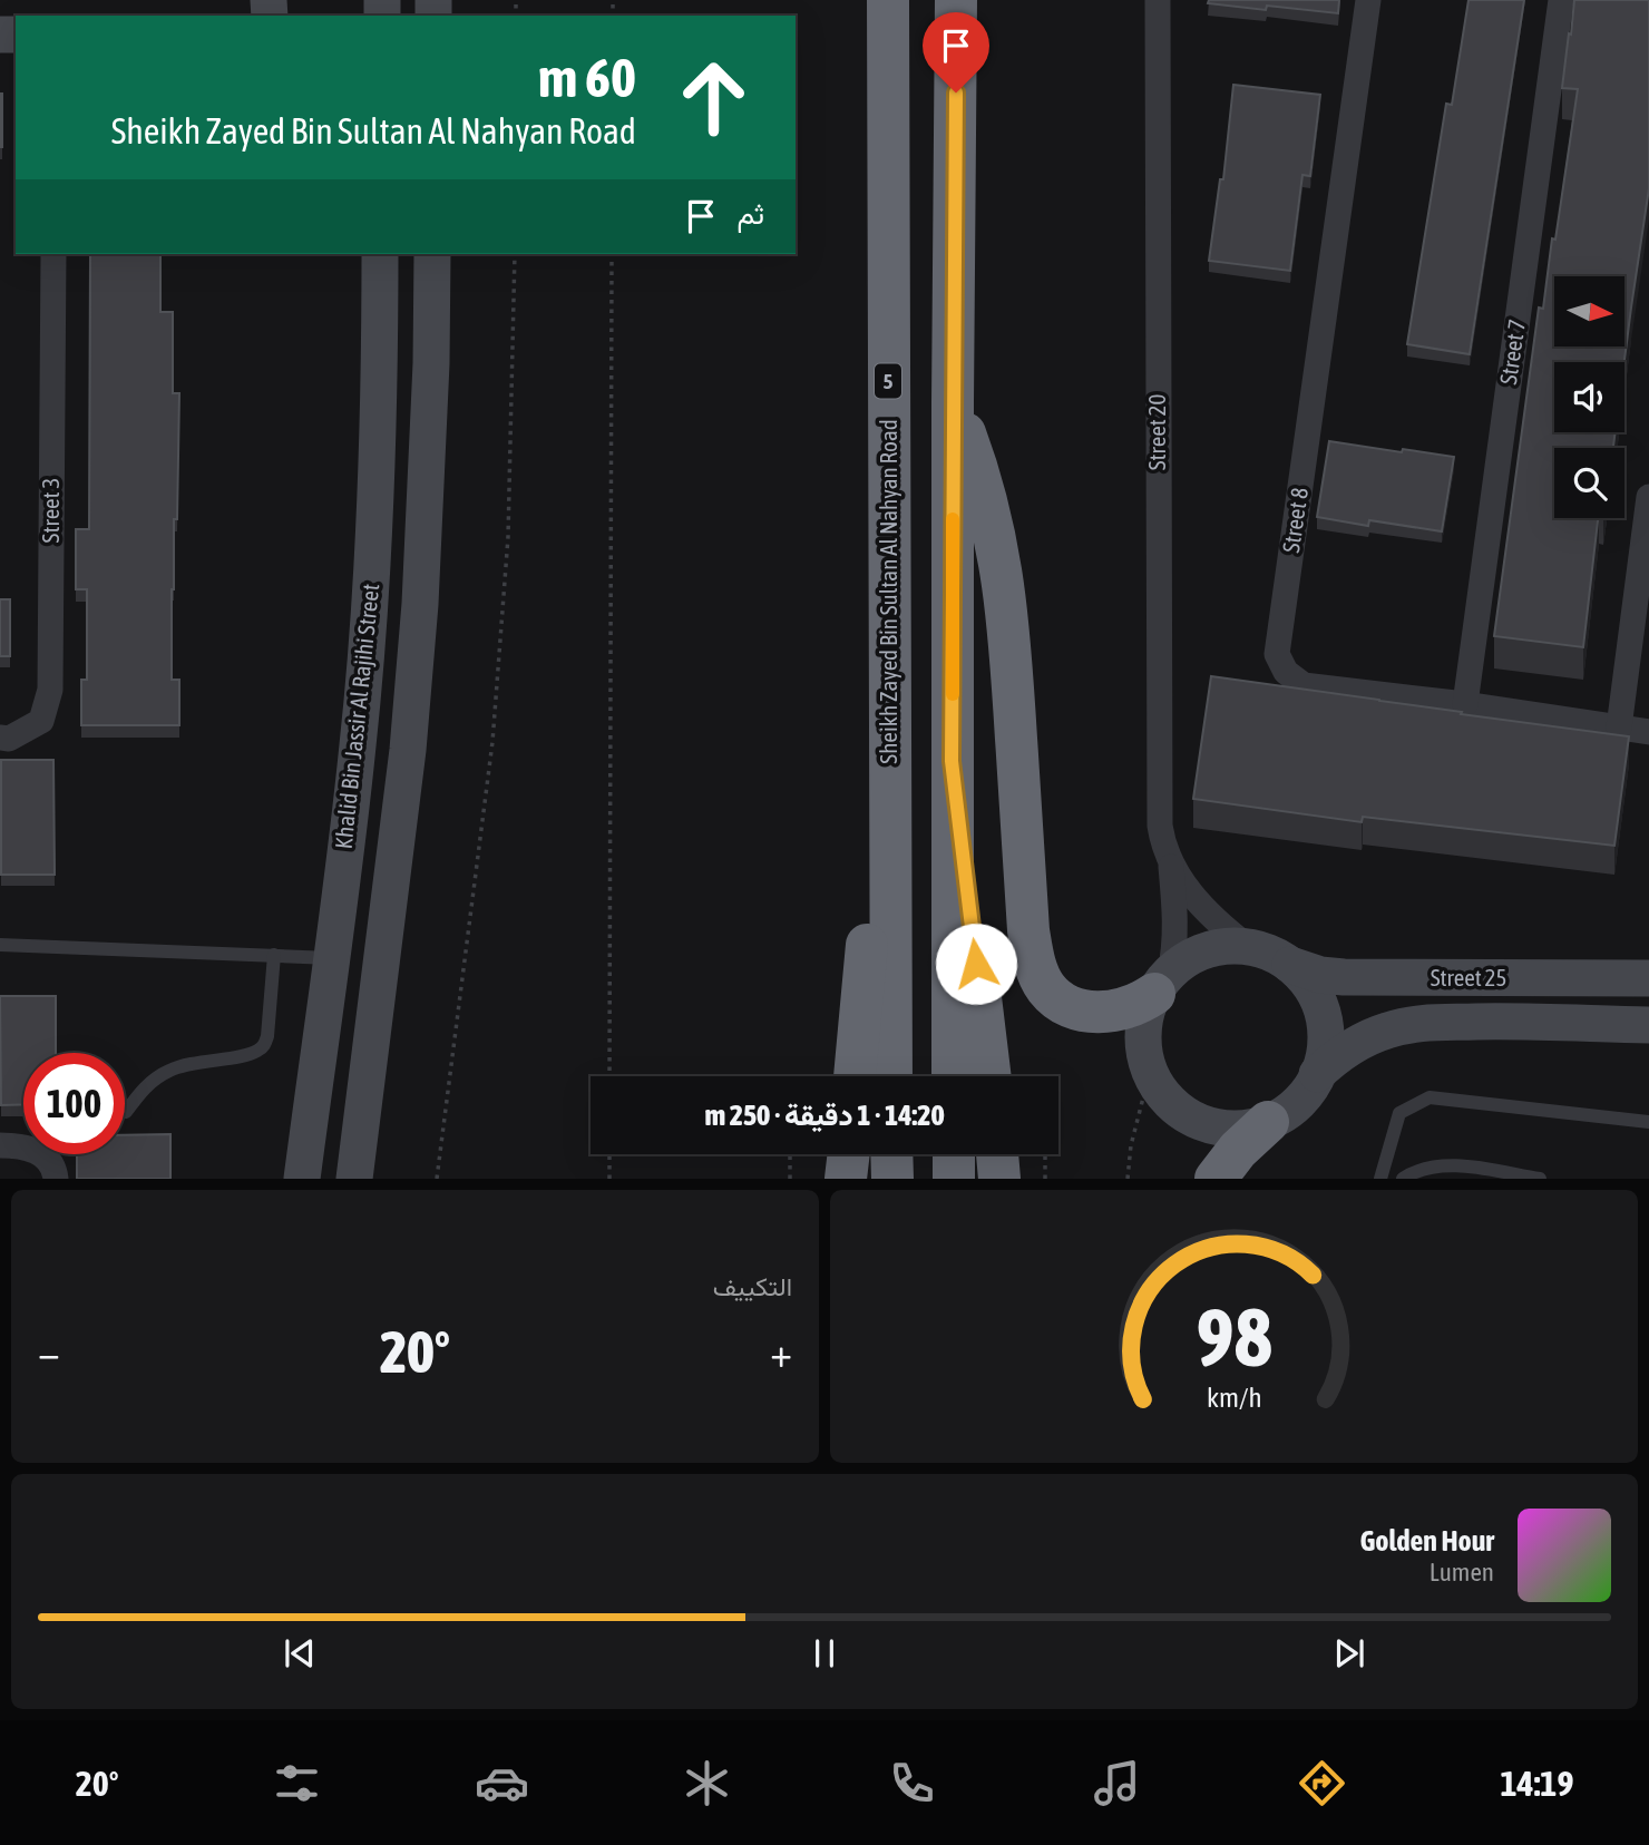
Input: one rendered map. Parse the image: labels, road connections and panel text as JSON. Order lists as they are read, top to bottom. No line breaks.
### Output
{"streets":{"highway":["5","Sheikh Zayed Bin Sultan Al Nahyan Road"],"street":["Street 7","Street 20","Street 3","Street 8","Khalid Bin Jassir Al Rajihi Street","Street 25"]},"crossings":[["Street 7","Street 8"],["Street 20","Street 25"]],"north":"right","page":{"turn":["60 m","Sheikh Zayed Bin Sultan Al Nahyan Road"],"then":"ثم","limit":"100","trip":"14:20 · 1 دقيقة · 250 m","tile":"التكييف","heat":["−","20°","+"],"song":["Golden Hour","Lumen"],"tabs":["14:19","20°"],"gauge":["98","km/h"]}}
